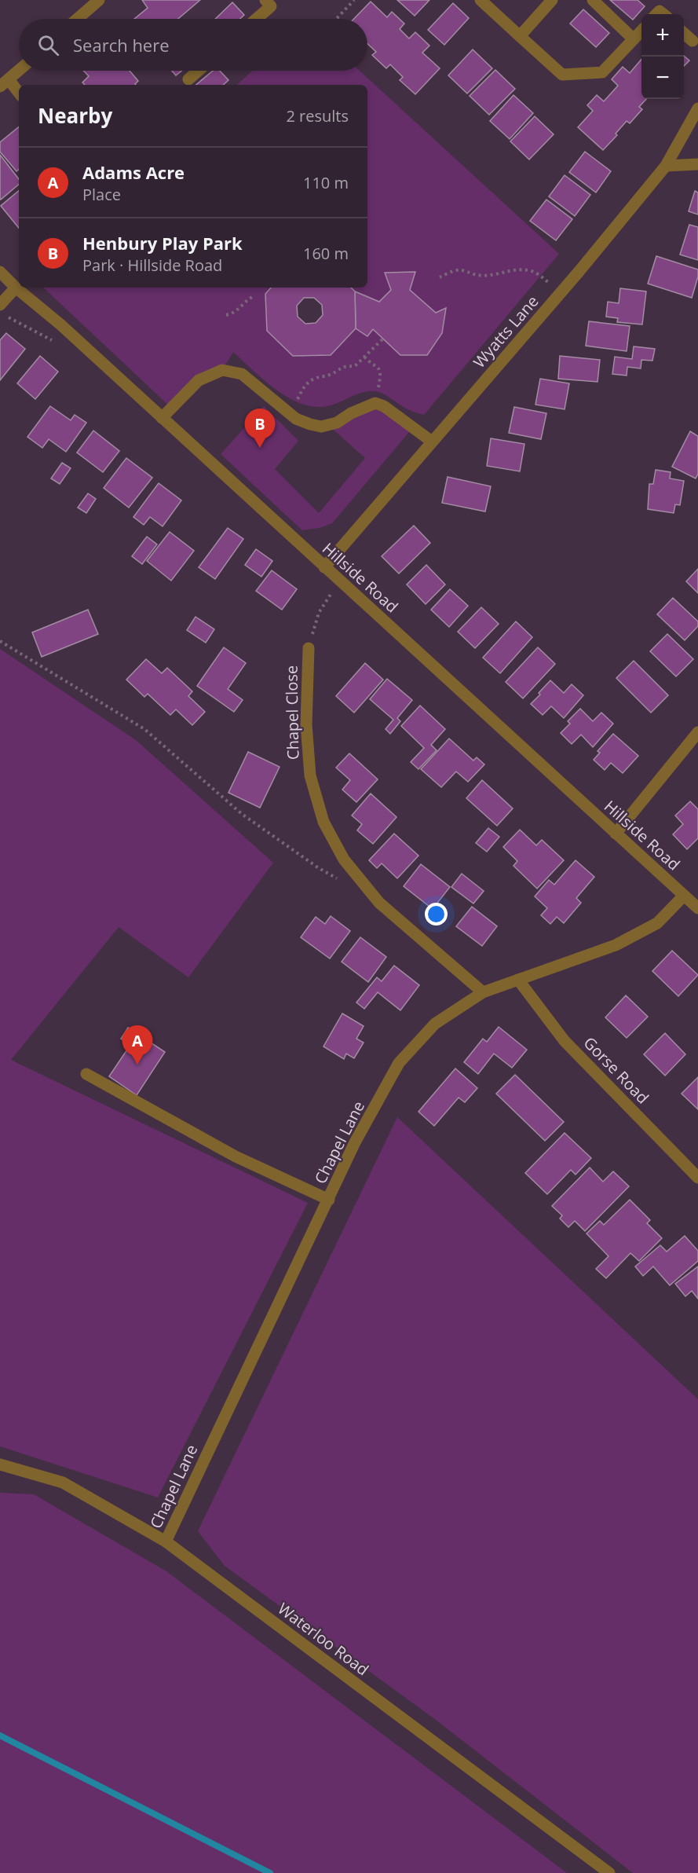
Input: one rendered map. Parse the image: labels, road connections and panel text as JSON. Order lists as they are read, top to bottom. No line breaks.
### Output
{"streets":{"street":["Wyatts Lane","Hillside Road","Chapel Close","Gorse Road","Chapel Lane","Waterloo Road"]},"crossings":[["Wyatts Lane","Hillside Road"],["Hillside Road","Chapel Lane"],["Chapel Close","Chapel Lane"],["Gorse Road","Chapel Lane"],["Chapel Lane","Waterloo Road"]],"page":{"map_buttons":["+","−"],"search":"Search here","heading":["Nearby","2 results"],"list":[{"mark":"A","name":"Adams Acre","note":"Place","value":"110 m"},{"mark":"B","name":"Henbury Play Park","note":"Park · Hillside Road","value":"160 m"}],"pins":["B","A"]}}
